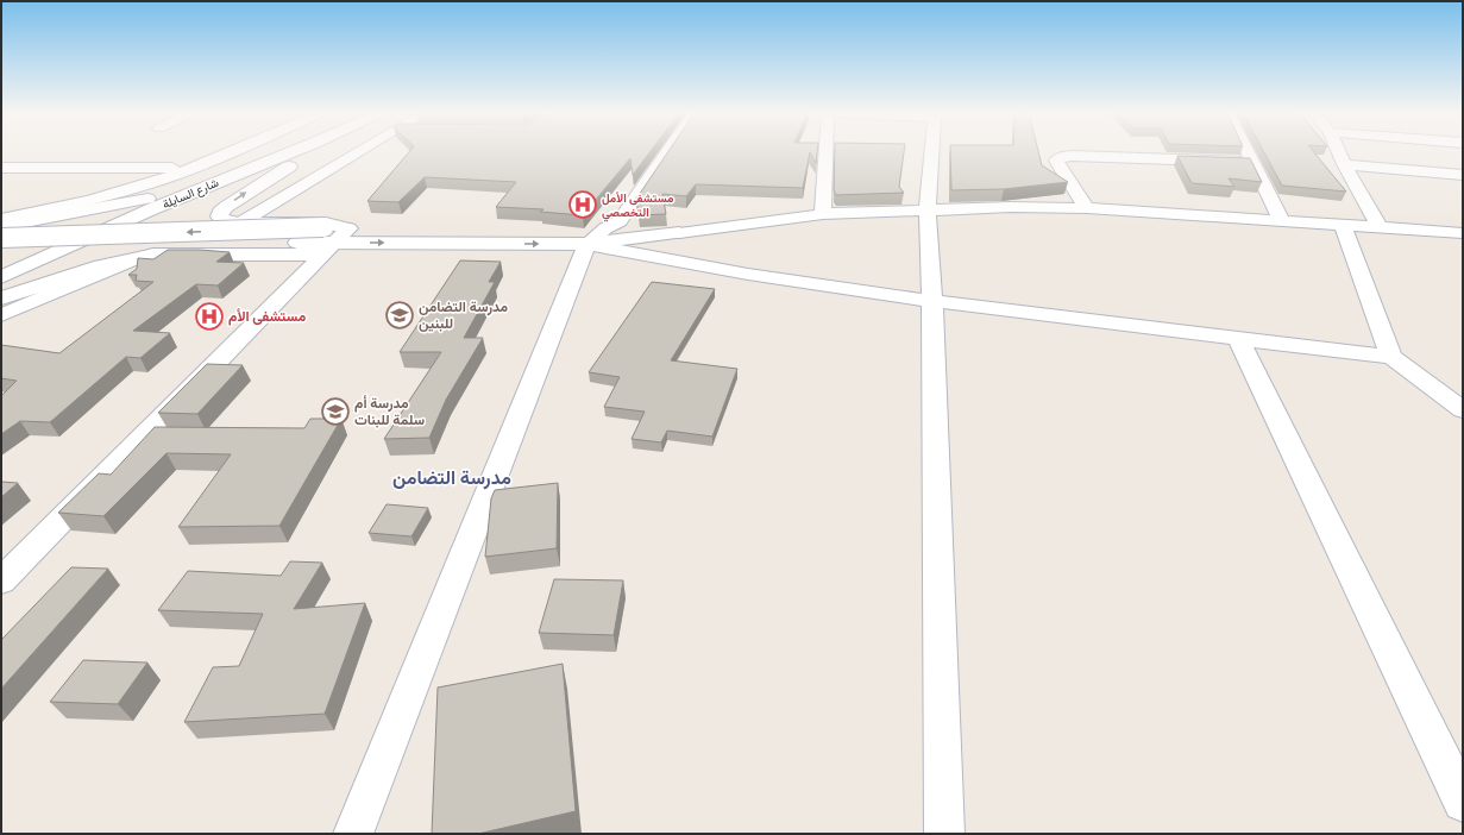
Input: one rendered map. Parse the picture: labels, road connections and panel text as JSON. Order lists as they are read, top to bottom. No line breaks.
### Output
{"streets":{"main road":["شارع السايلة"]},"districts":["مدرسة التضامن"],"places":{"hospital":["مستشفى الأمل التخصصي","مستشفى الأم"],"school or university":["مدرسة التضامن للبنين","مدرسة أم سلمة للبنات"]}}
